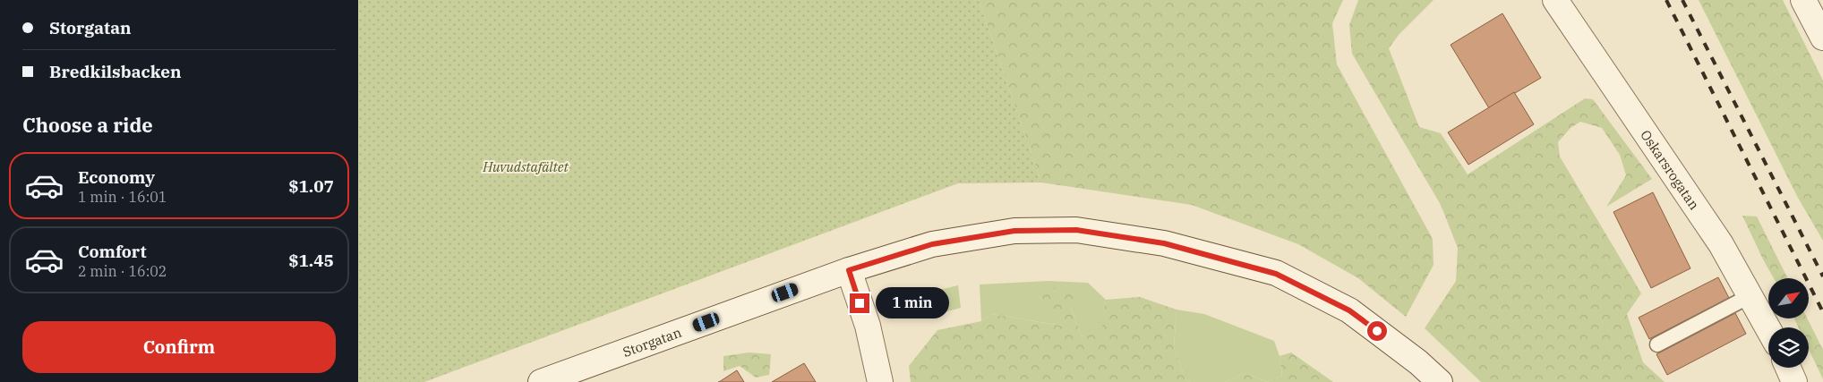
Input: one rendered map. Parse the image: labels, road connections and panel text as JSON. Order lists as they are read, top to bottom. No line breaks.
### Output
{"streets":{"street":["Oskarsrogatan","Storgatan"]},"parks":["Huvudstafältet"],"north":"top right","page":{"banner":["Storgatan","Bredkilsbacken"],"heading":"Choose a ride","list":[{"name":"Economy","note":"1 min · 16:01","value":"$1.07"},{"name":"Comfort","note":"2 min · 16:02","value":"$1.45"}],"bubble":"1 min","buttons":"Confirm"}}
